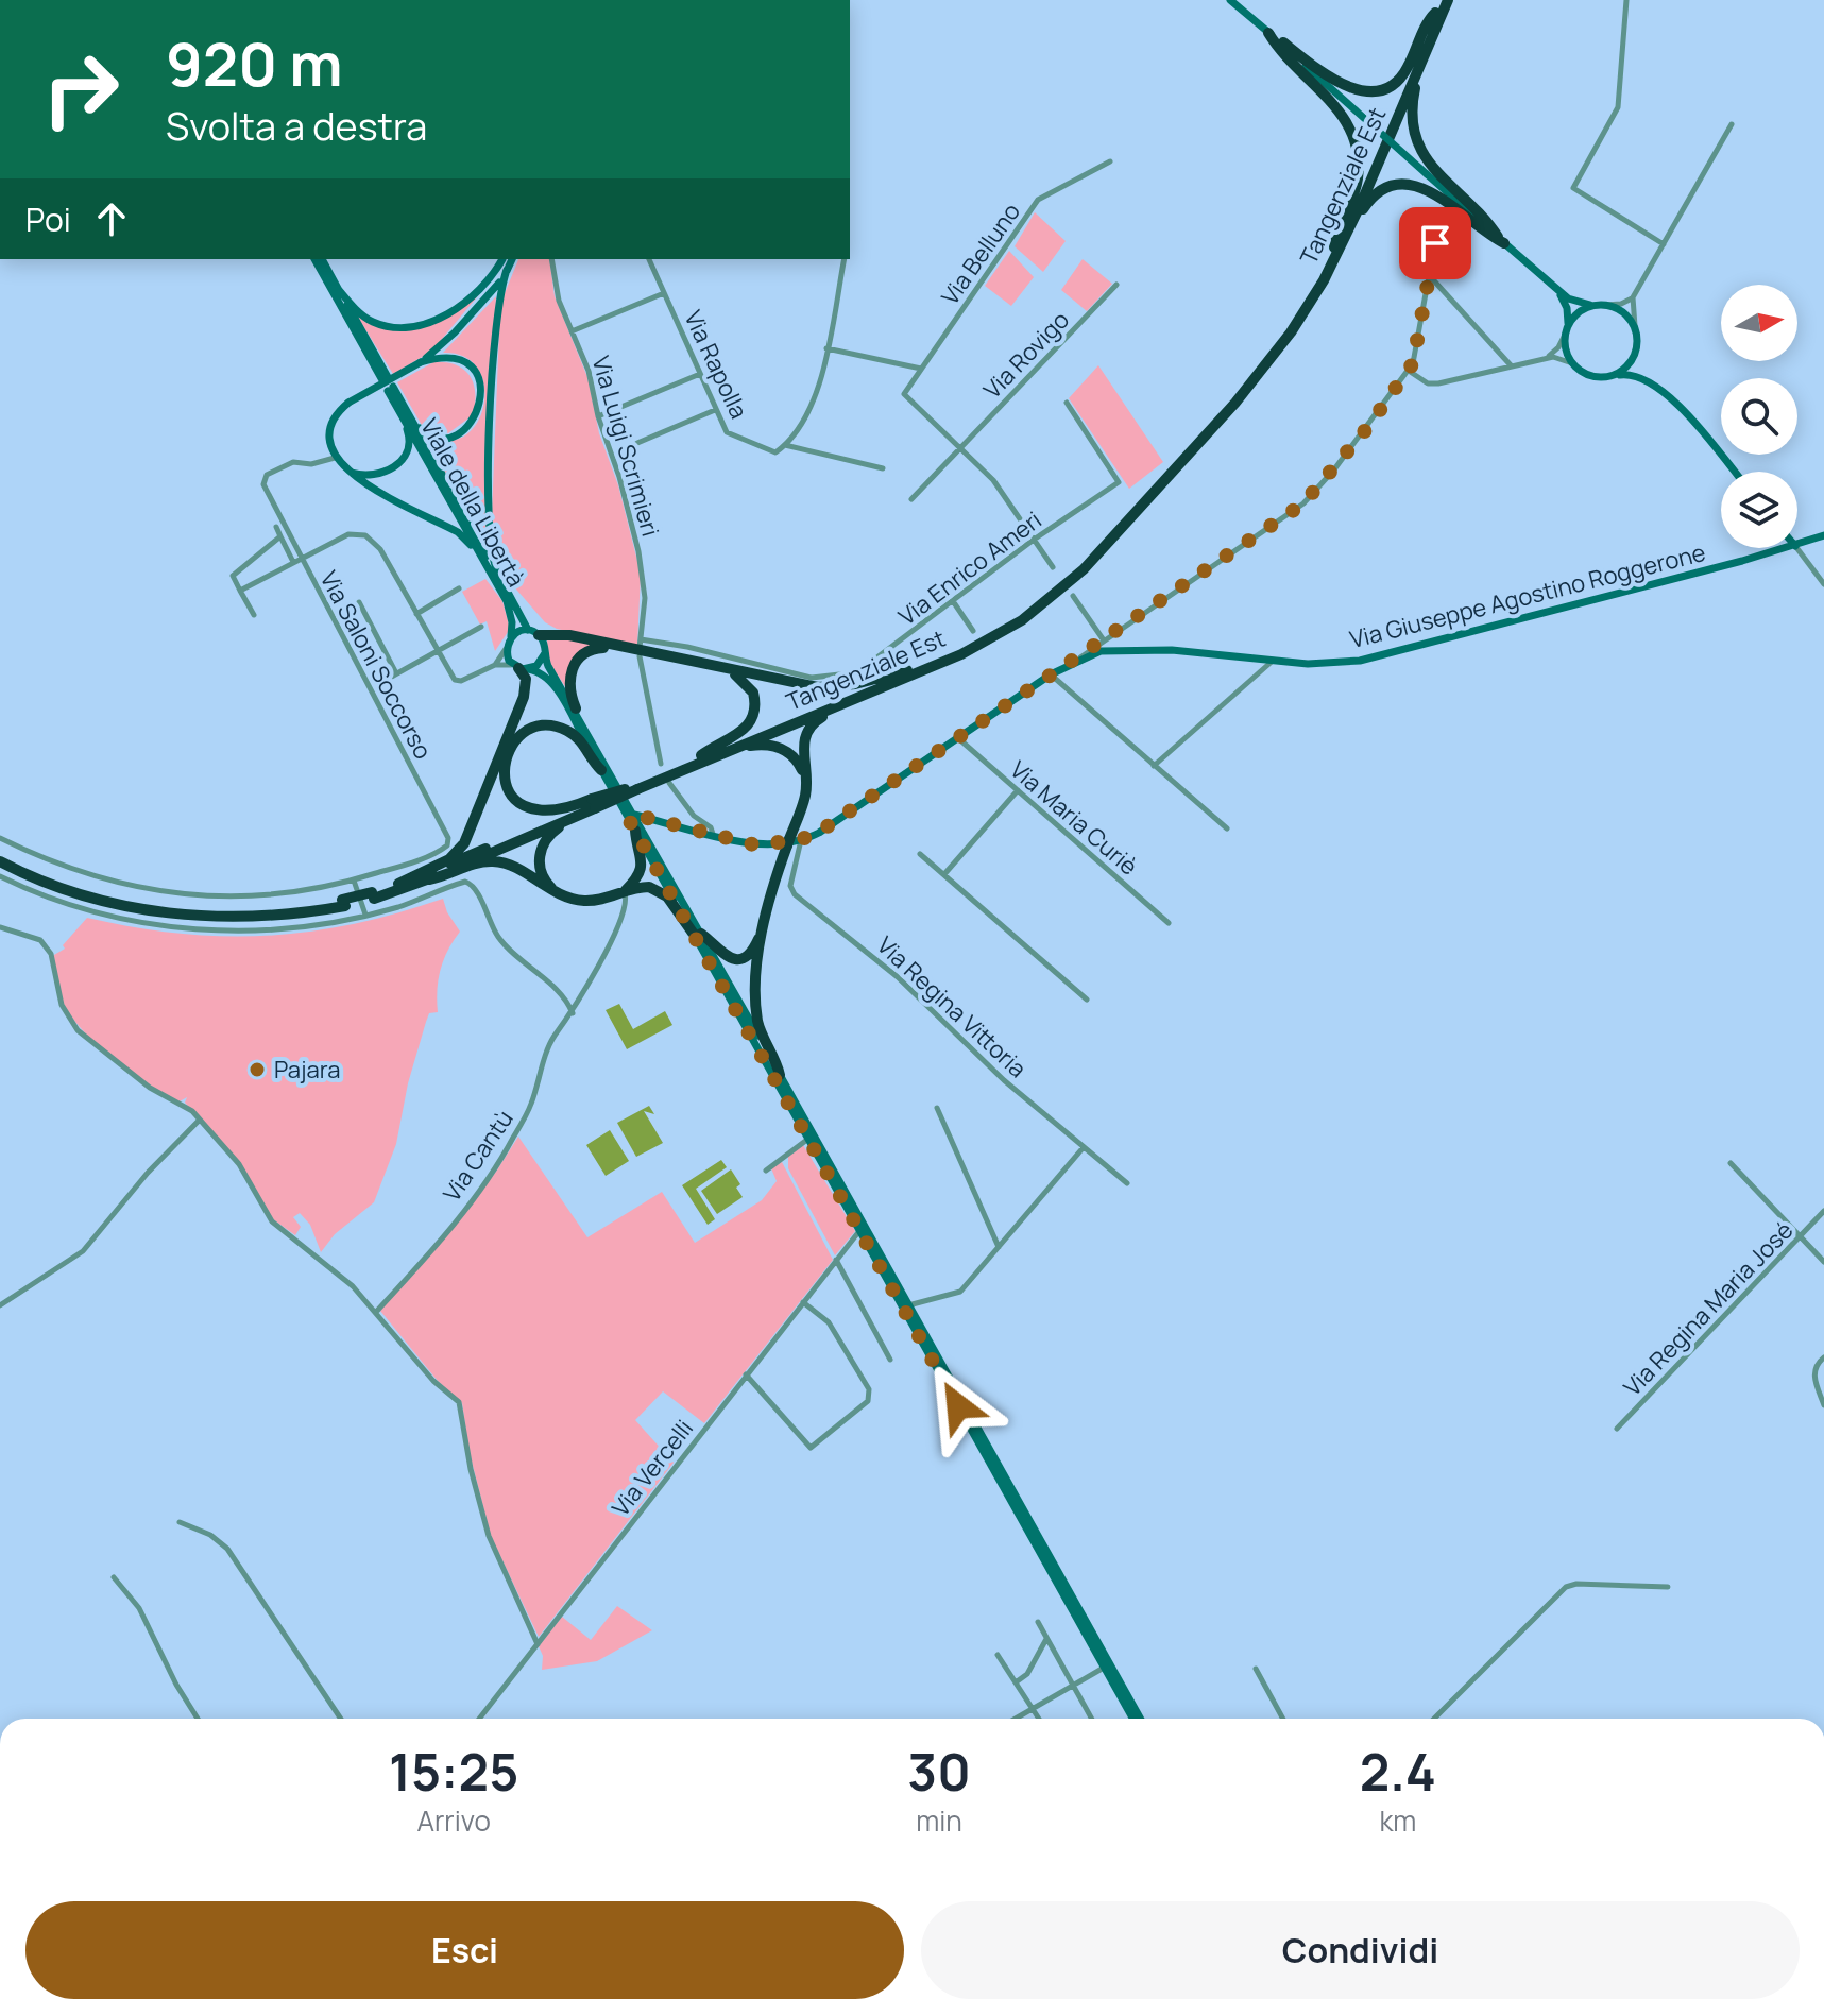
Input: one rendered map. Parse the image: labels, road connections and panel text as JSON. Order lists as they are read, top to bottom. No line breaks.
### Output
{"streets":{"highway":["Tangenziale Est"],"main road":["Viale della Libertà","Via Giuseppe Agostino Roggerone"],"street":["Via Belluno","Via Rovigo","Via Rapolla","Via Luigi Scrimieri","Via Enrico Ameri","Via Saloni Soccorso","Via Maria Curiè","Via Regina Vittoria","Via Cantù","Via Regina Maria José","Via Vercelli"]},"crossings":[["Via Belluno","Via Rovigo"],["Via Luigi Scrimieri","Via Enrico Ameri"],["Viale della Libertà","Via Giuseppe Agostino Roggerone"],["Via Giuseppe Agostino Roggerone","Via Maria Curiè"],["Via Giuseppe Agostino Roggerone","Via Regina Vittoria"]],"places":["Pajara"],"north":"right","page":{"turn":["920 m","Svolta a destra"],"then":"Poi","eta":["15:25","Arrivo","30","min","2.4","km"],"buttons":["Esci","Condividi"]}}
